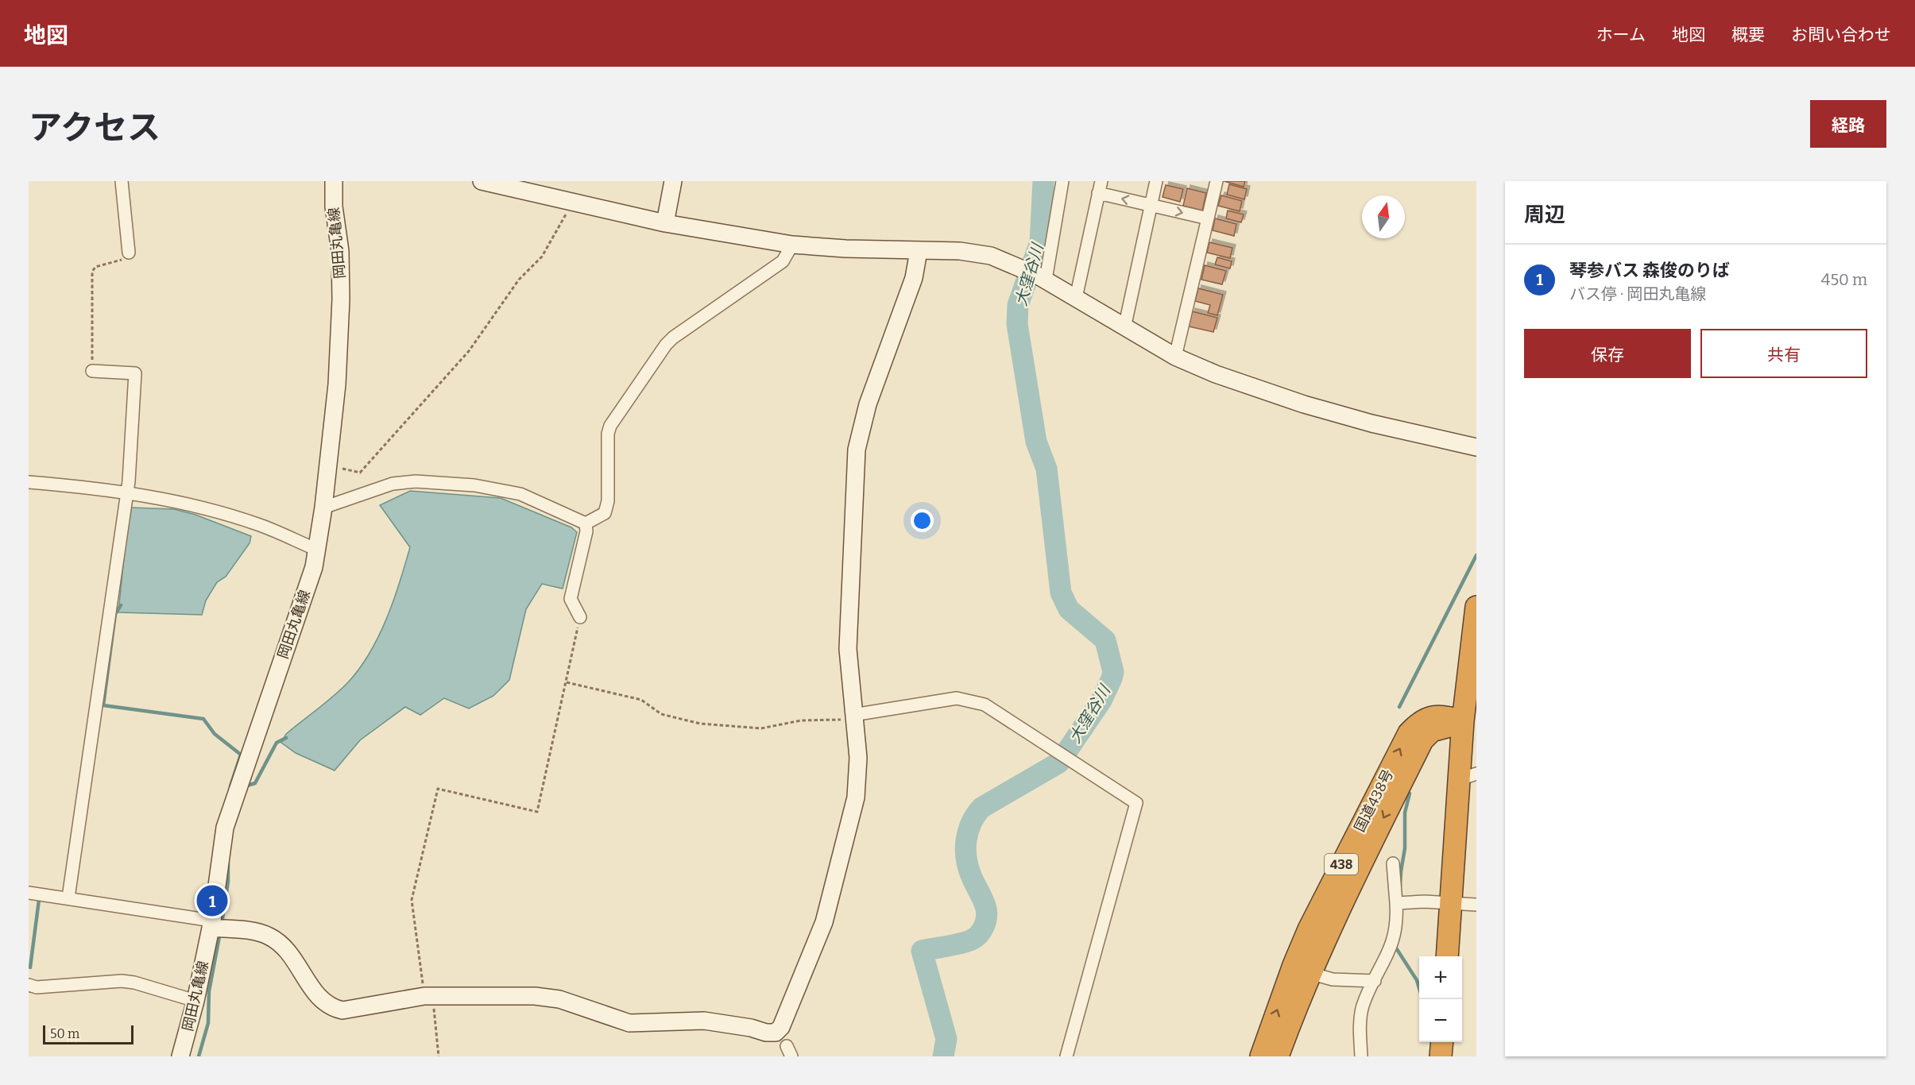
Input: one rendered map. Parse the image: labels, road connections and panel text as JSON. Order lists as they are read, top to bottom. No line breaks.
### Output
{"streets":{"highway":["国道438号","438"],"street":["岡田丸亀線"]},"water":["大窪谷川"],"scale_bar":"50 m","north":"top","page":{"header":"地図","nav":["ホーム","地図","概要","お問い合わせ"],"title":"アクセス","buttons":["経路",["保存","共有"]],"heading":"周辺","list":[{"mark":"1","name":"琴参バス 森俊のりば","note":"バス停 · 岡田丸亀線","value":"450 m"}],"pins":"1","map_buttons":["+","−"],"scale":"50 m"}}
